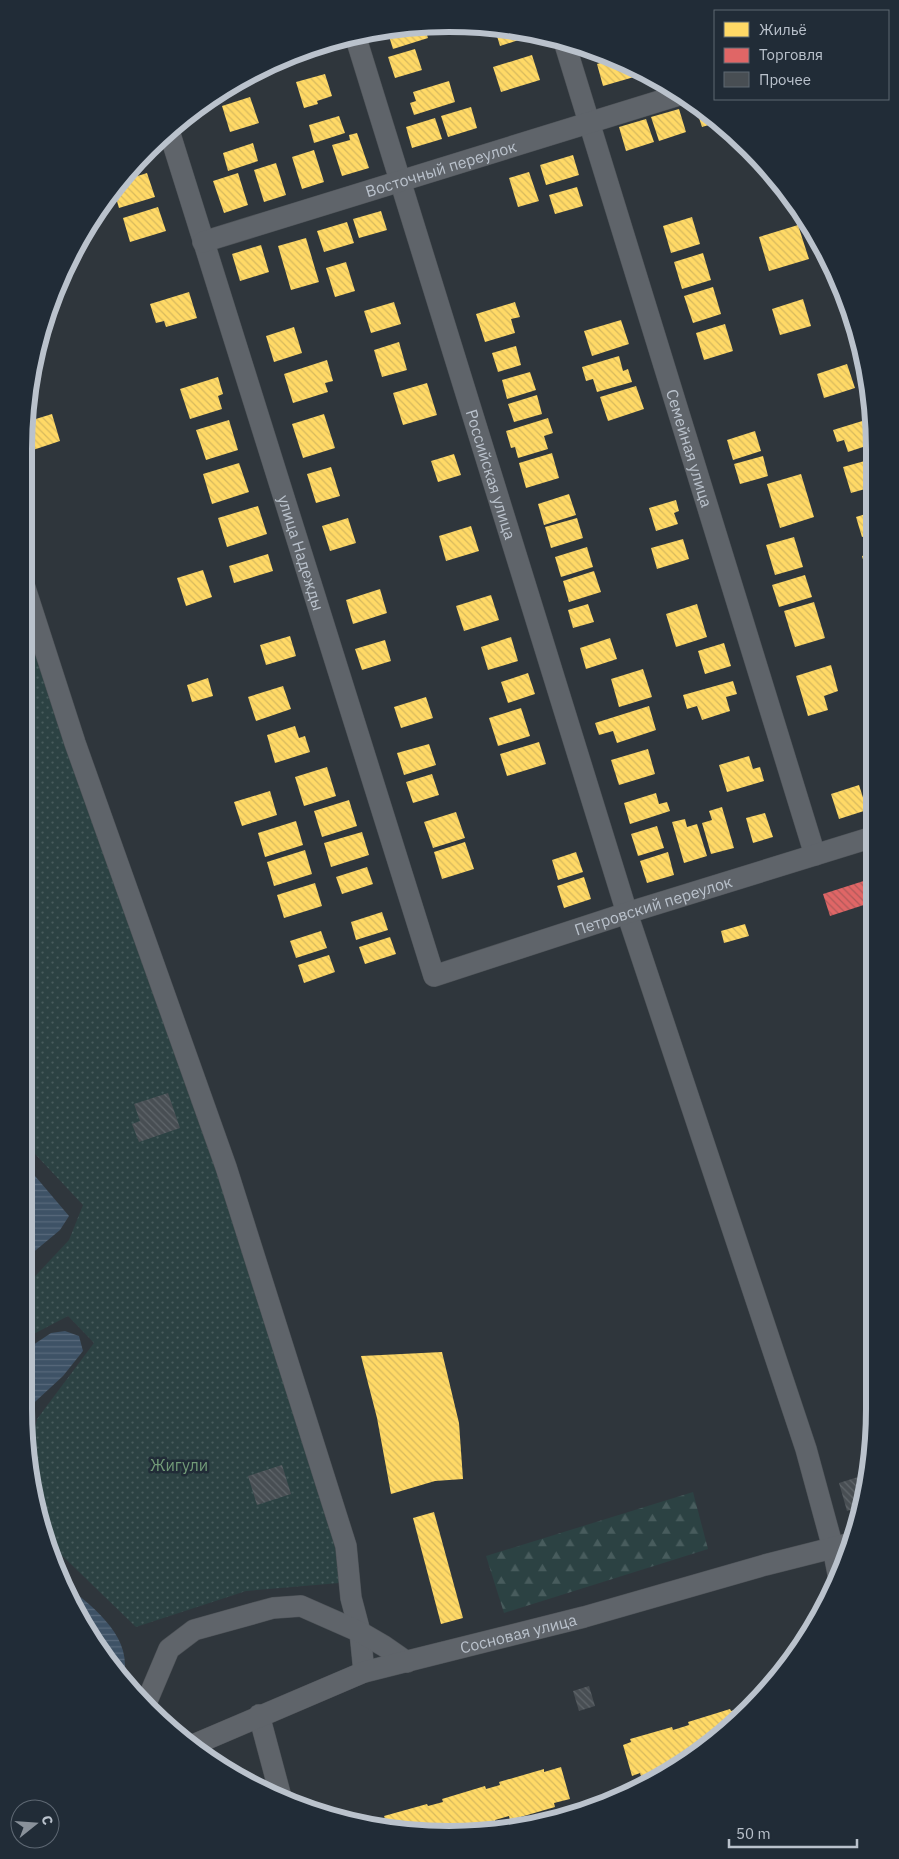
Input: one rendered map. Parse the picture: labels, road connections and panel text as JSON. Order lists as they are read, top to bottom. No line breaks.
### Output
{"streets":{"street":["Восточный переулок","Семейная улица","Российская улица","улица Надежды","Петровский переулок","Сосновая улица"]},"crossings":[["Восточный переулок","Семейная улица"],["Восточный переулок","Российская улица"],["Восточный переулок","улица Надежды"],["Семейная улица","Петровский переулок"],["Российская улица","Петровский переулок"],["Российская улица","Сосновая улица"],["улица Надежды","Петровский переулок"]],"parks":["Жигули"],"legend":["Жильё","Торговля","Прочее"],"scale_bar":"50 m","north":"right"}
